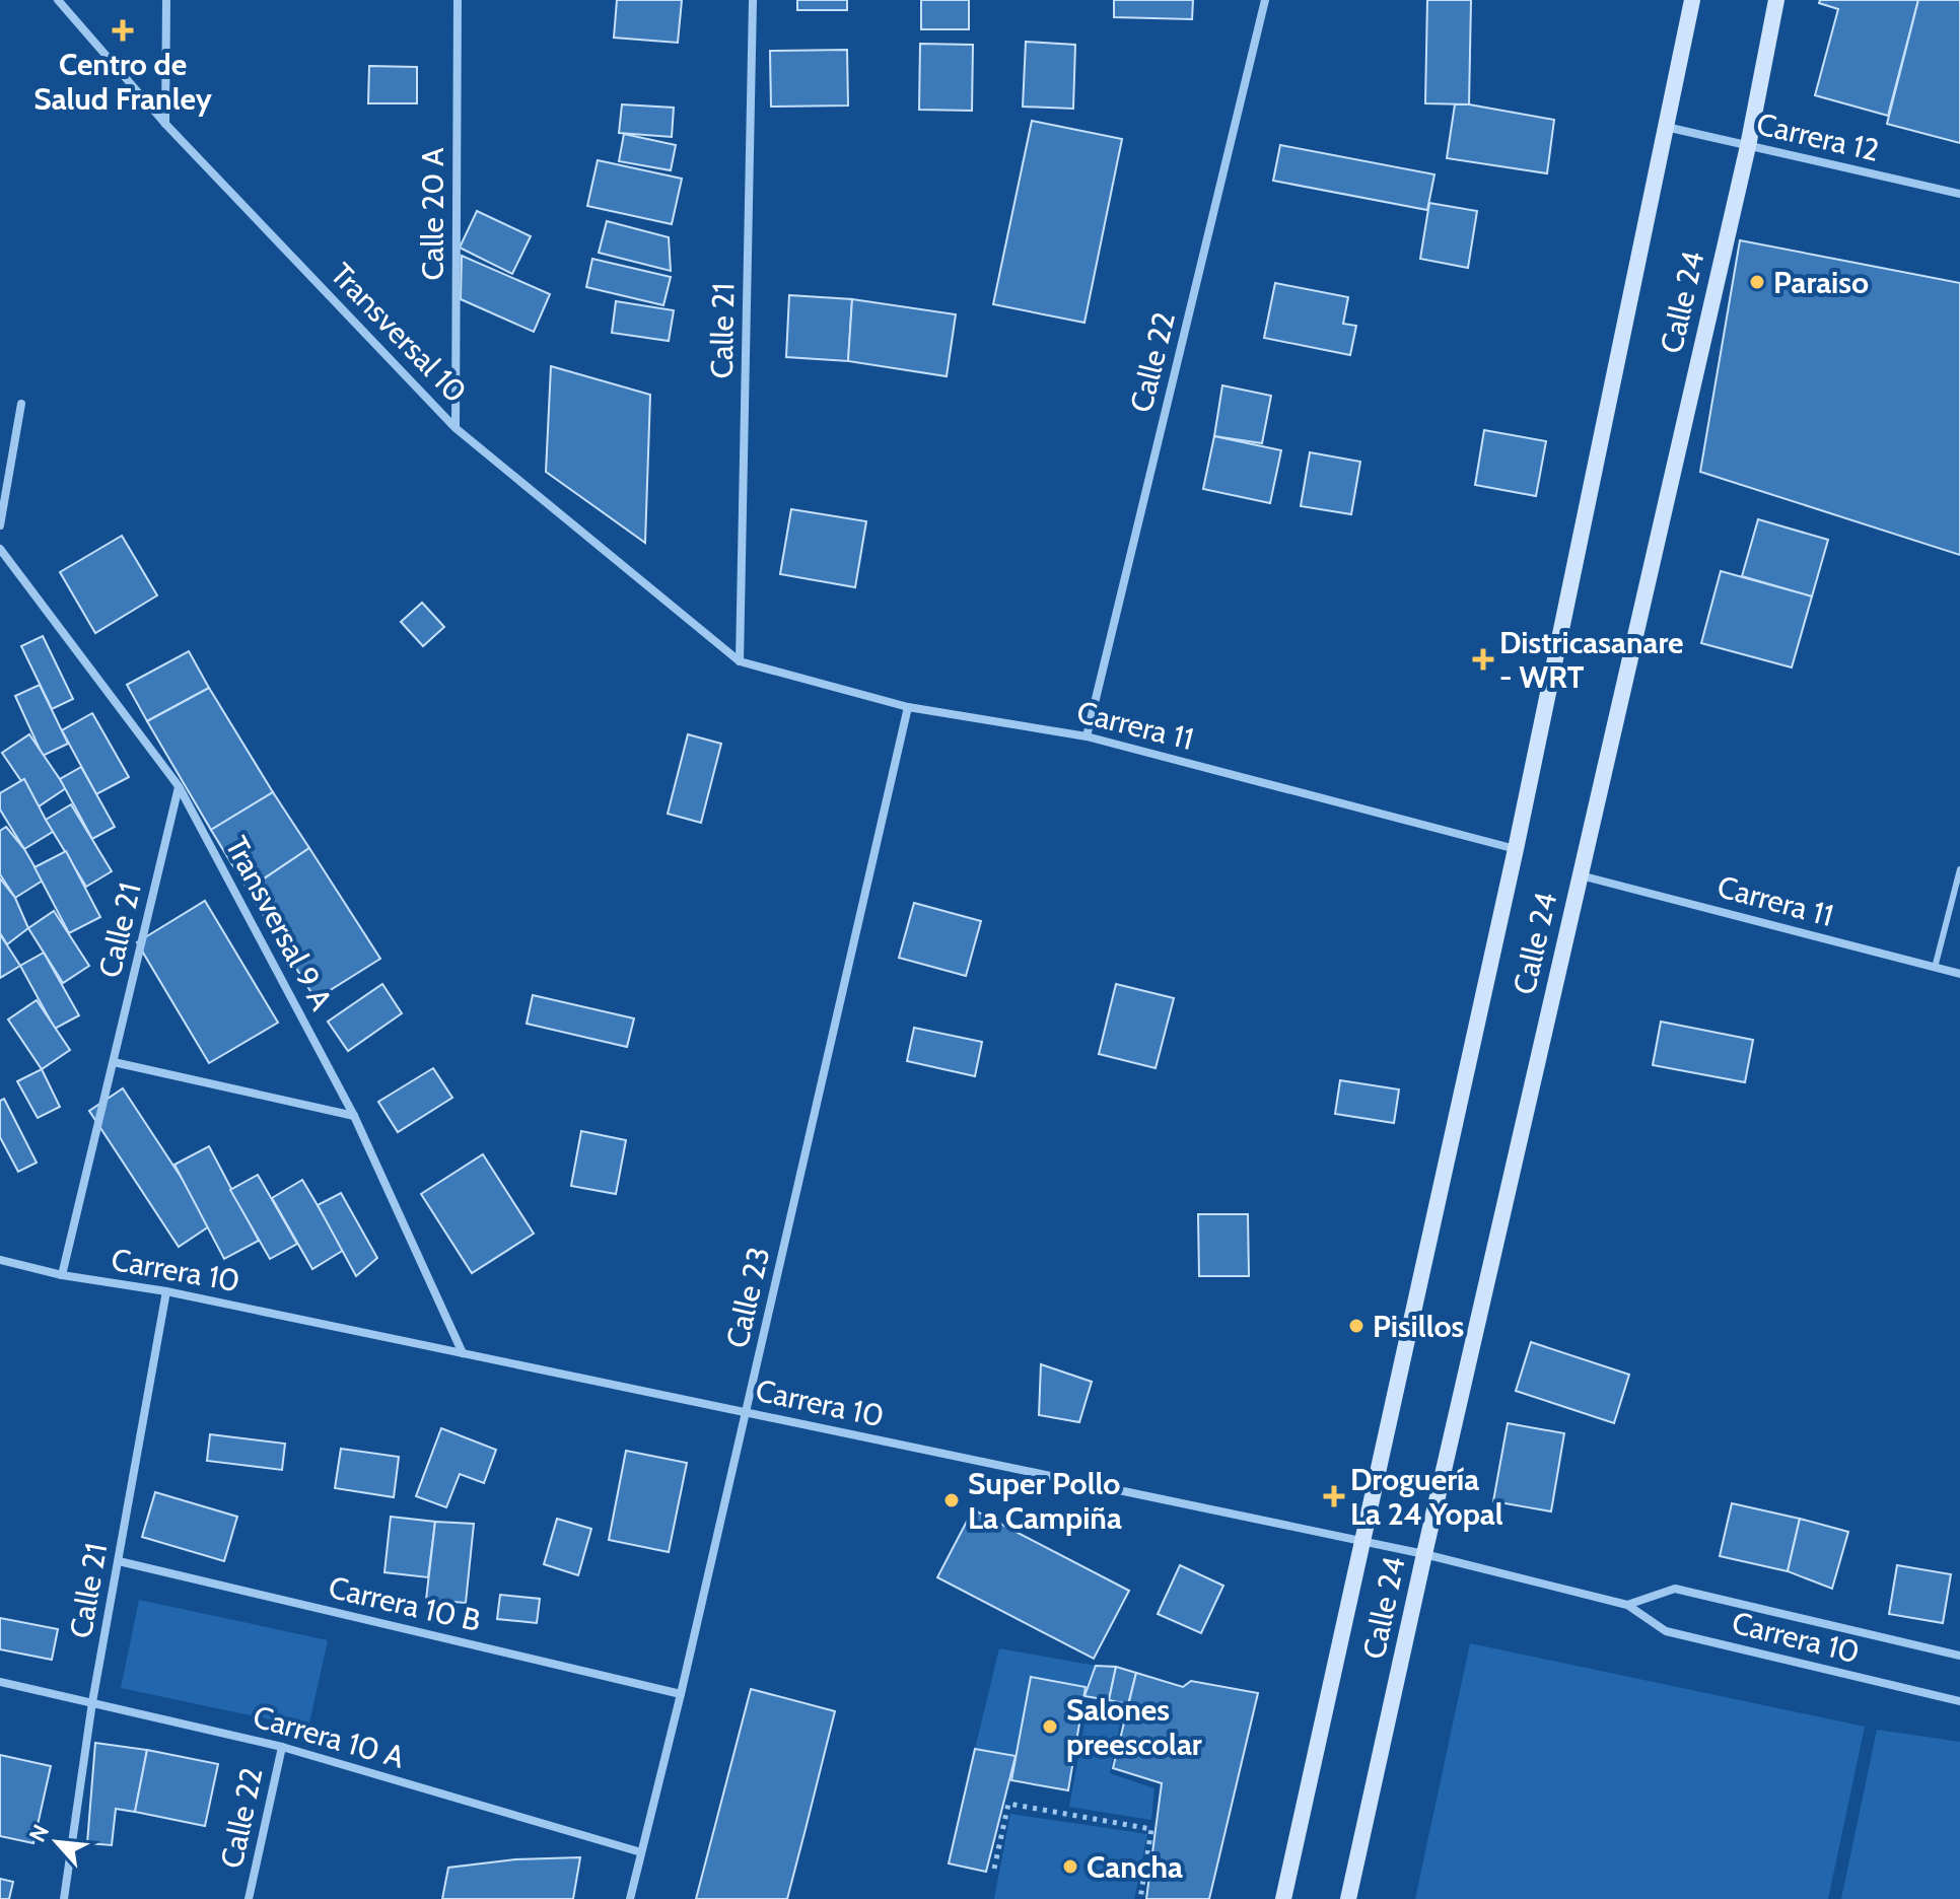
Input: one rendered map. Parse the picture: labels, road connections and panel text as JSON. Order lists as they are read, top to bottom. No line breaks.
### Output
{"streets":{"street":["Carrera 12","Calle 20 A","Calle 24","Calle 21","Transversal 10","Calle 22","Carrera 11","Transversal 9 A","Carrera 10","Calle 23","Carrera 10 B","Carrera 10 A"]},"crossings":[["Carrera 12","Calle 24"],["Calle 20 A","Transversal 10"],["Calle 24","Carrera 11"],["Calle 24","Carrera 10"],["Calle 21","Transversal 10"],["Calle 21","Carrera 11"],["Calle 21","Transversal 9 A"],["Calle 21","Carrera 10"],["Calle 21","Carrera 10 B"],["Calle 21","Carrera 10 A"],["Transversal 10","Carrera 11"],["Calle 22","Carrera 11"],["Calle 22","Carrera 10 A"],["Carrera 11","Calle 23"],["Transversal 9 A","Carrera 10"],["Carrera 10","Calle 23"],["Calle 23","Carrera 10 B"],["Calle 23","Carrera 10 A"]],"places":{"health":["Centro de Salud Franley","Districasanare - WRT","Droguería La 24 Yopal"],"other":["Paraiso","Pisillos","Super Pollo La Campiña","Salones preescolar","Cancha"]},"north":"top left"}
